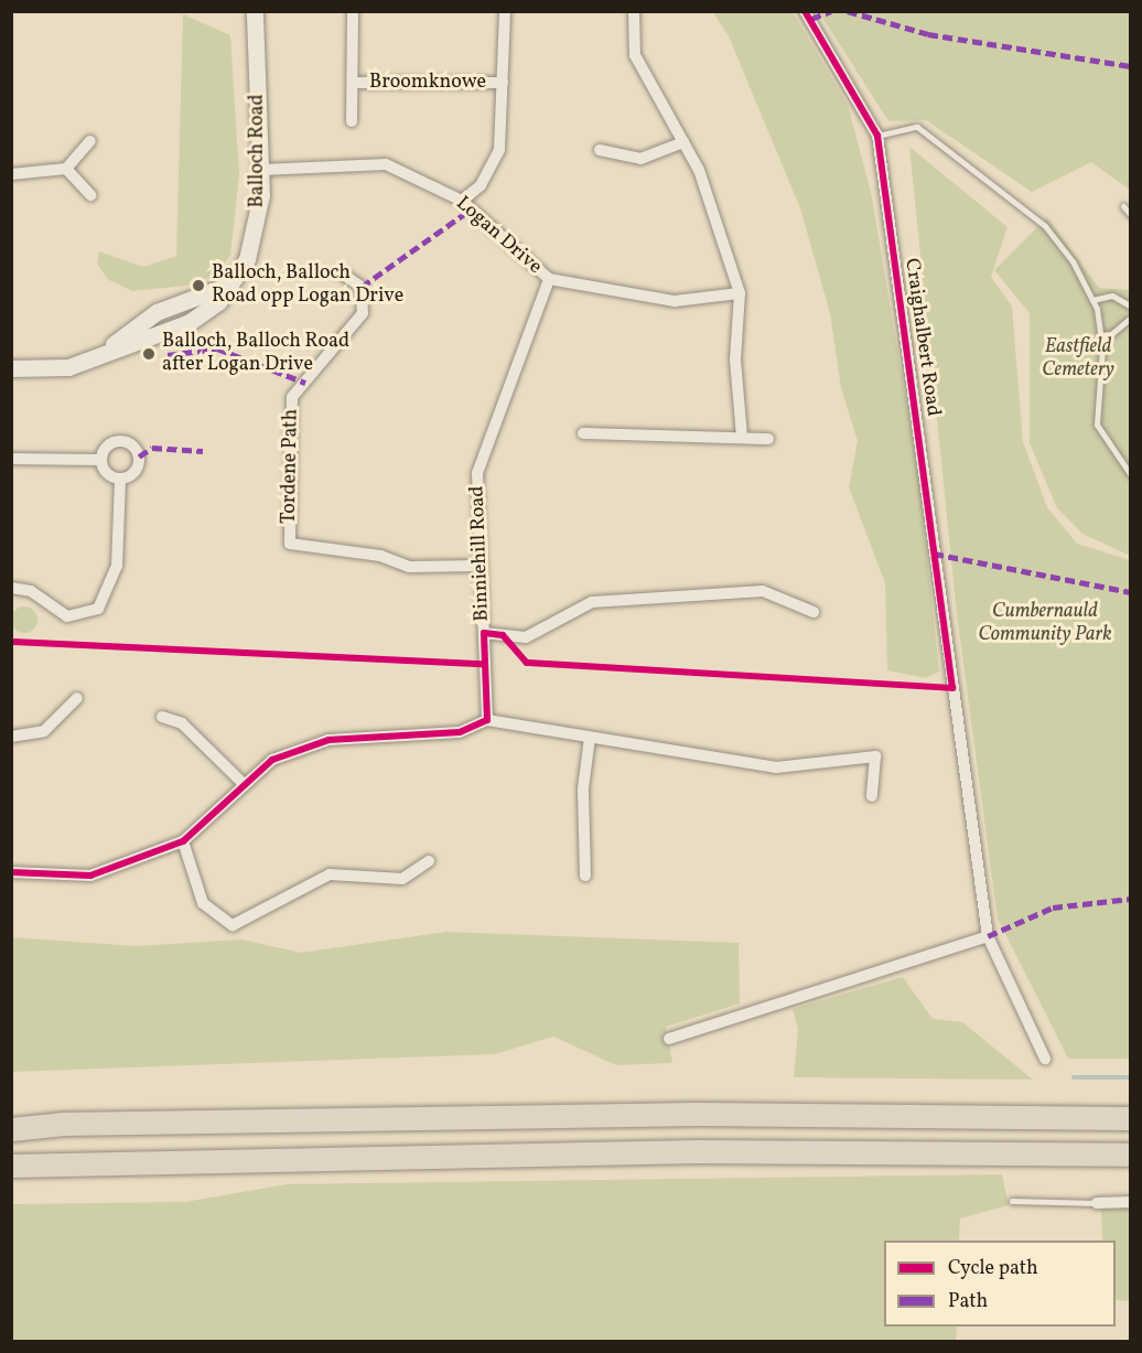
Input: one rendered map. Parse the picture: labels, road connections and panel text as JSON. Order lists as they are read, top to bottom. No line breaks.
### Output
{"streets":{"street":["Broomknowe","Balloch Road","Logan Drive","Craighalbert Road","Tordene Path","Binniehill Road"]},"crossings":[["Broomknowe","Logan Drive"],["Balloch Road","Logan Drive"],["Logan Drive","Binniehill Road"],["Tordene Path","Binniehill Road"]],"parks":["Eastfield Cemetery","Cumbernauld Community Park"],"places":["Balloch, Balloch Road opp Logan Drive","Balloch, Balloch Road after Logan Drive"],"legend":["Cycle path","Path"]}
